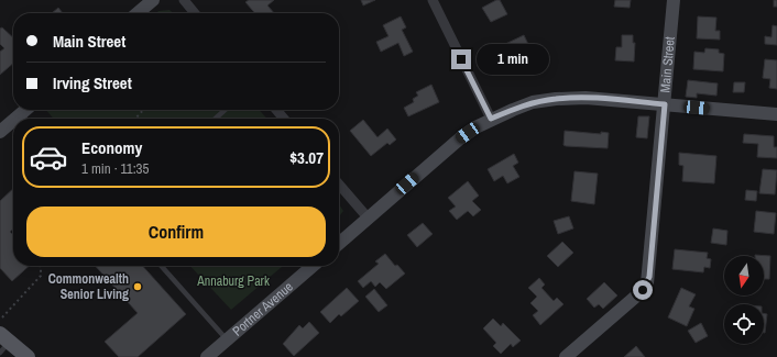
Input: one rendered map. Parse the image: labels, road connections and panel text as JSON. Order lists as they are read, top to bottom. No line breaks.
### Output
{"streets":{"street":["Main Street","Portner Avenue"]},"parks":["Annaburg Park"],"places":["Commonwealth Senior Living"],"north":"bottom","page":{"banner":["Main Street","Irving Street"],"bubble":"1 min","list":[{"name":"Economy","note":"1 min · 11:35","value":"$3.07"}],"buttons":"Confirm"}}
